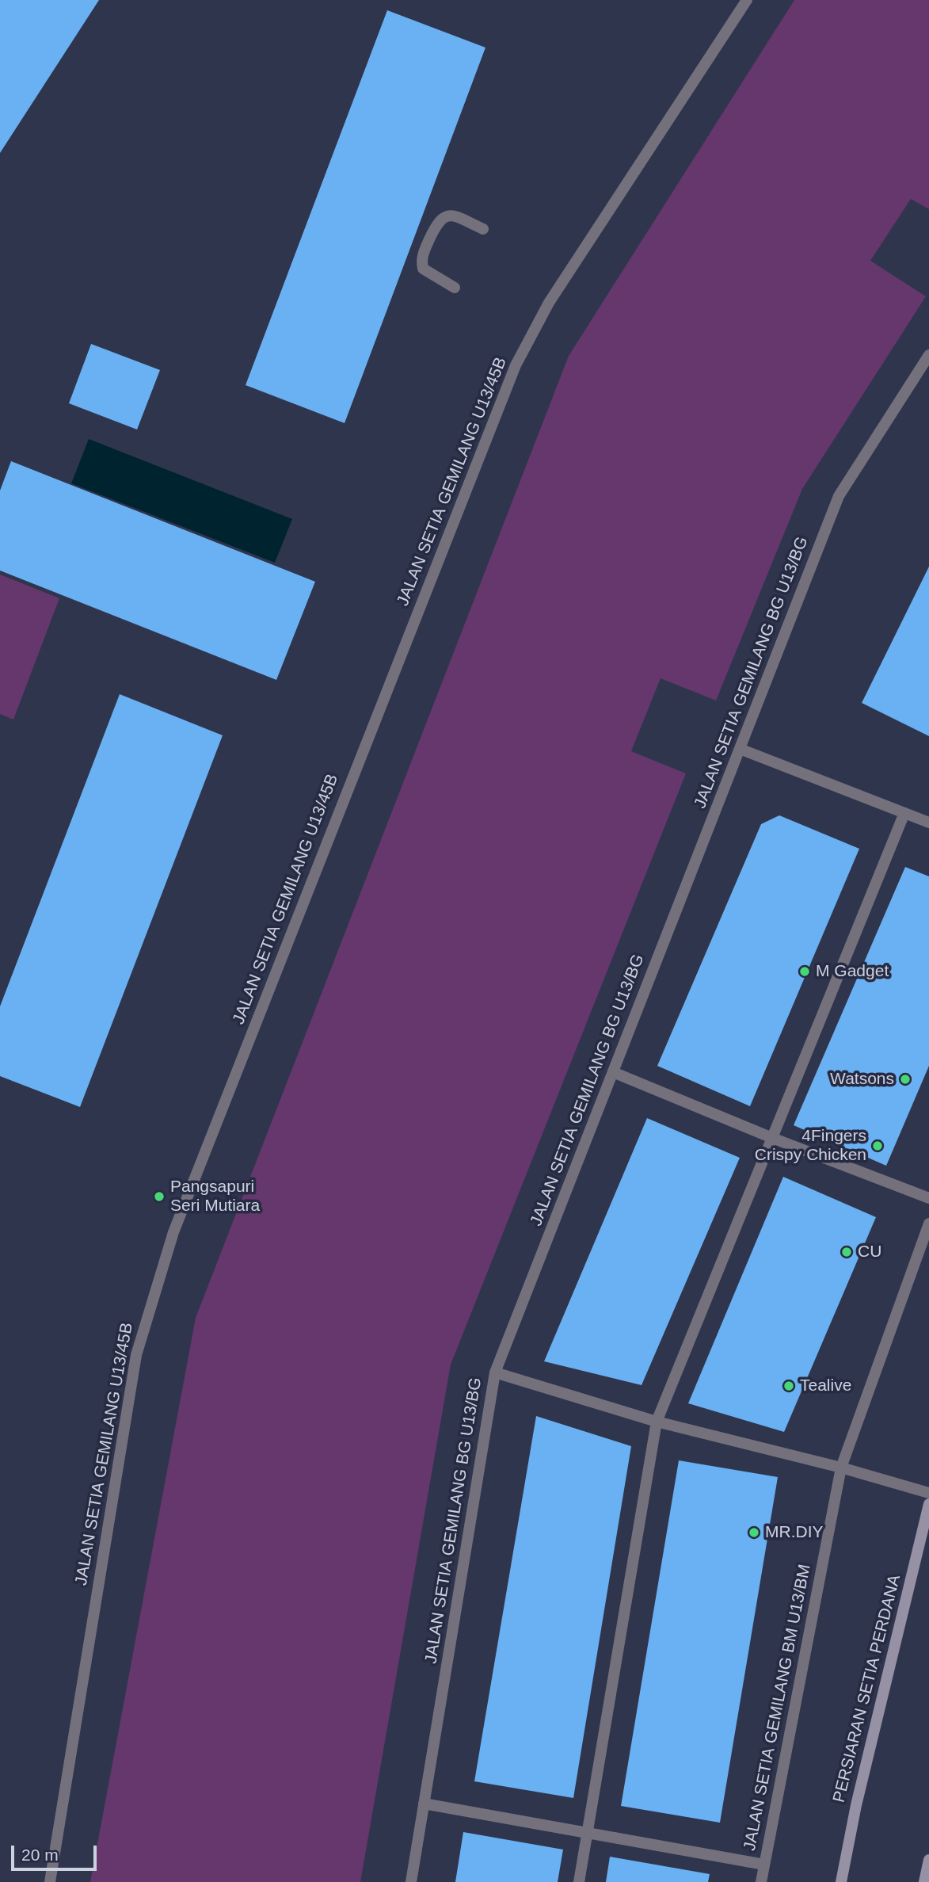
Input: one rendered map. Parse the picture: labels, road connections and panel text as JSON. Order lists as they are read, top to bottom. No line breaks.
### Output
{"streets":{"main road":["PERSIARAN SETIA PERDANA"],"street":["JALAN SETIA GEMILANG U13/45B","JALAN SETIA GEMILANG BG U13/BG","JALAN SETIA GEMILANG BM U13/BM"]},"places":["M Gadget","Watsons","4Fingers Crispy Chicken","Pangsapuri Seri Mutiara","CU","Tealive","MR.DIY"],"scale_bar":"20 m"}
